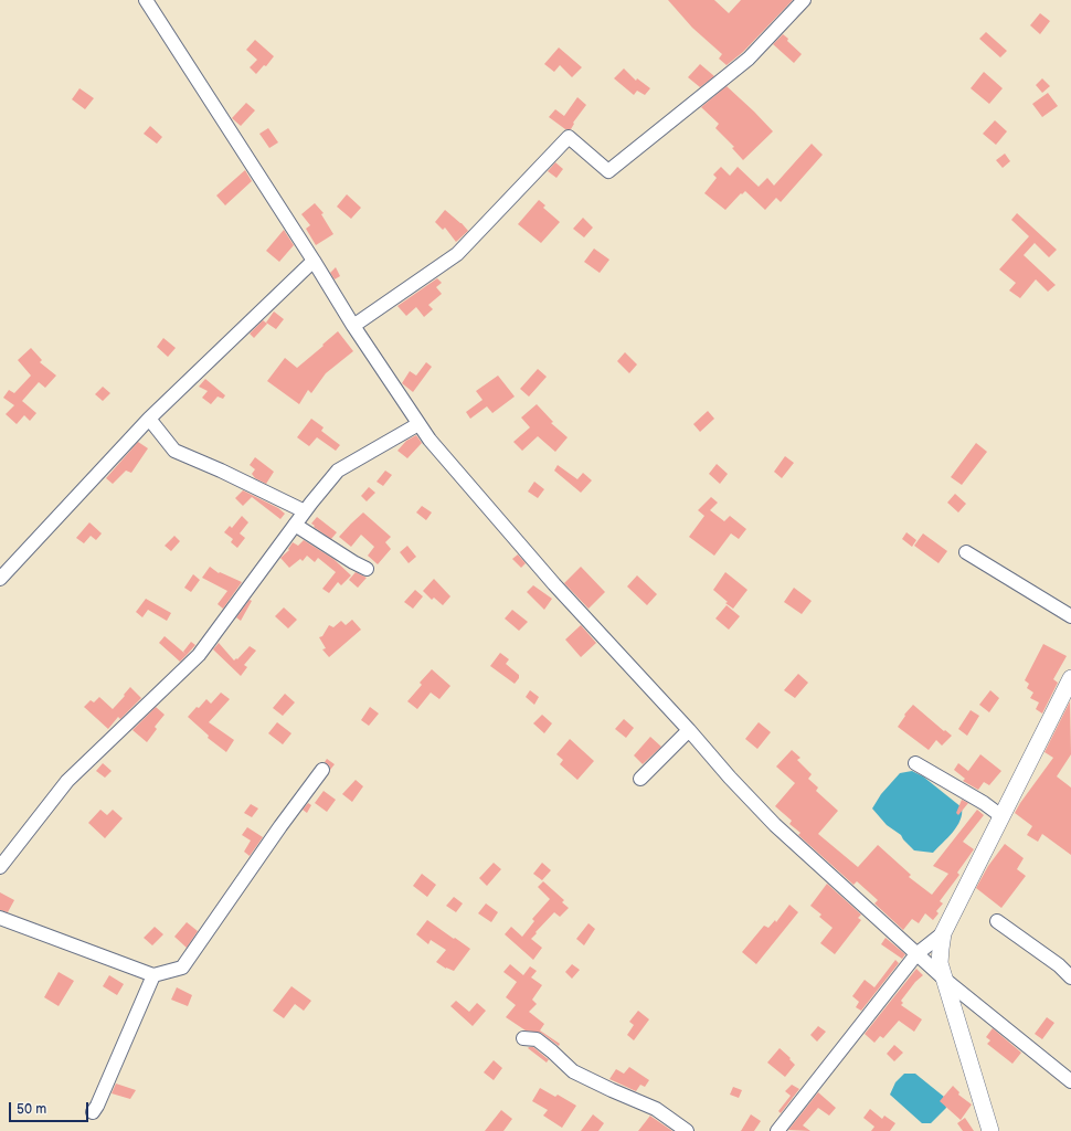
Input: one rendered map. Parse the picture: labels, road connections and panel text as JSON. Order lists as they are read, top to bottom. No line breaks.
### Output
{"scale_bar":"50 m"}
